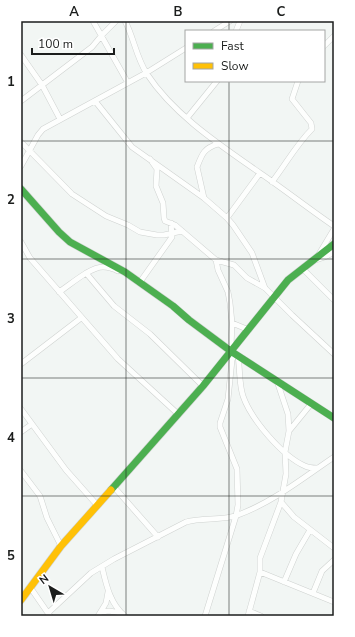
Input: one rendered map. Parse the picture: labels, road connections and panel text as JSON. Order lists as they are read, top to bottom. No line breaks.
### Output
{"legend":["Fast","Slow"],"scale_bar":"100 m","north":"top left","grid":{"columns":["A","B","C"],"rows":["1","2","3","4","5"]}}
